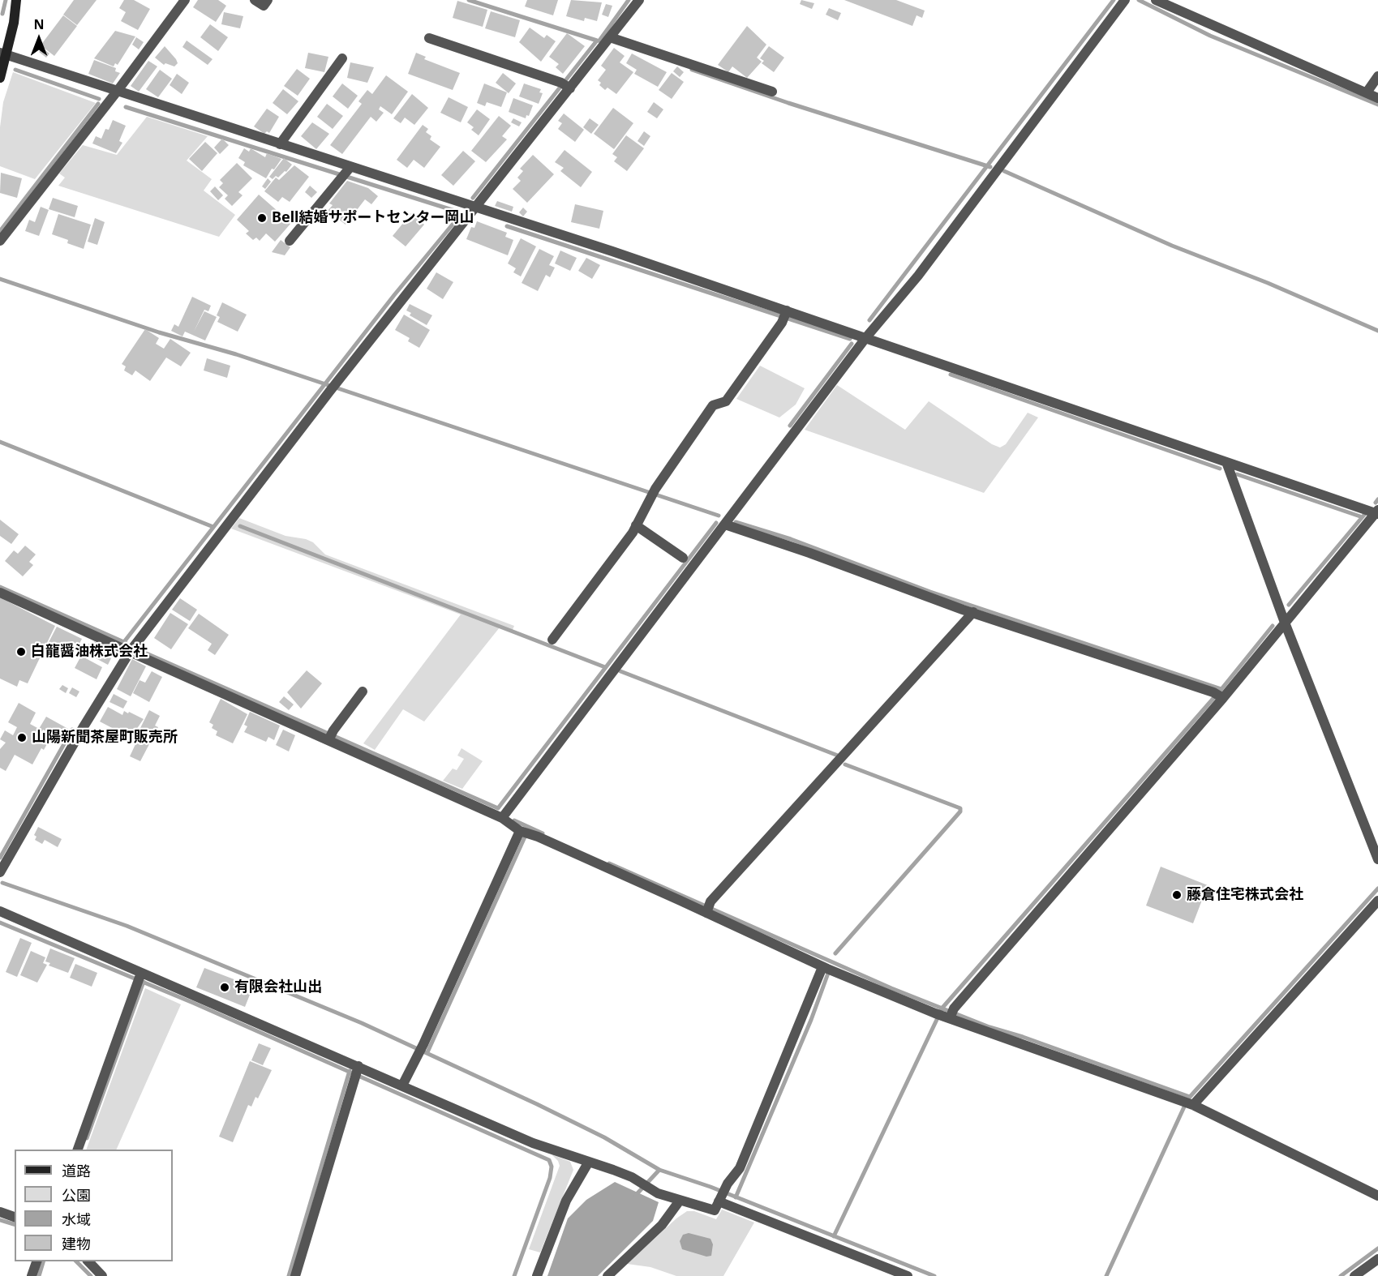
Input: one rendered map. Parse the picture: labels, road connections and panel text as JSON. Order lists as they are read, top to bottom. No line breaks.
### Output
{"places":["Bell結婚サポートセンター岡山","白龍醤油株式会社","山陽新聞茶屋町販売所","藤倉住宅株式会社","有限会社山出"],"legend":["道路","公園","水域","建物"],"north":"top"}
